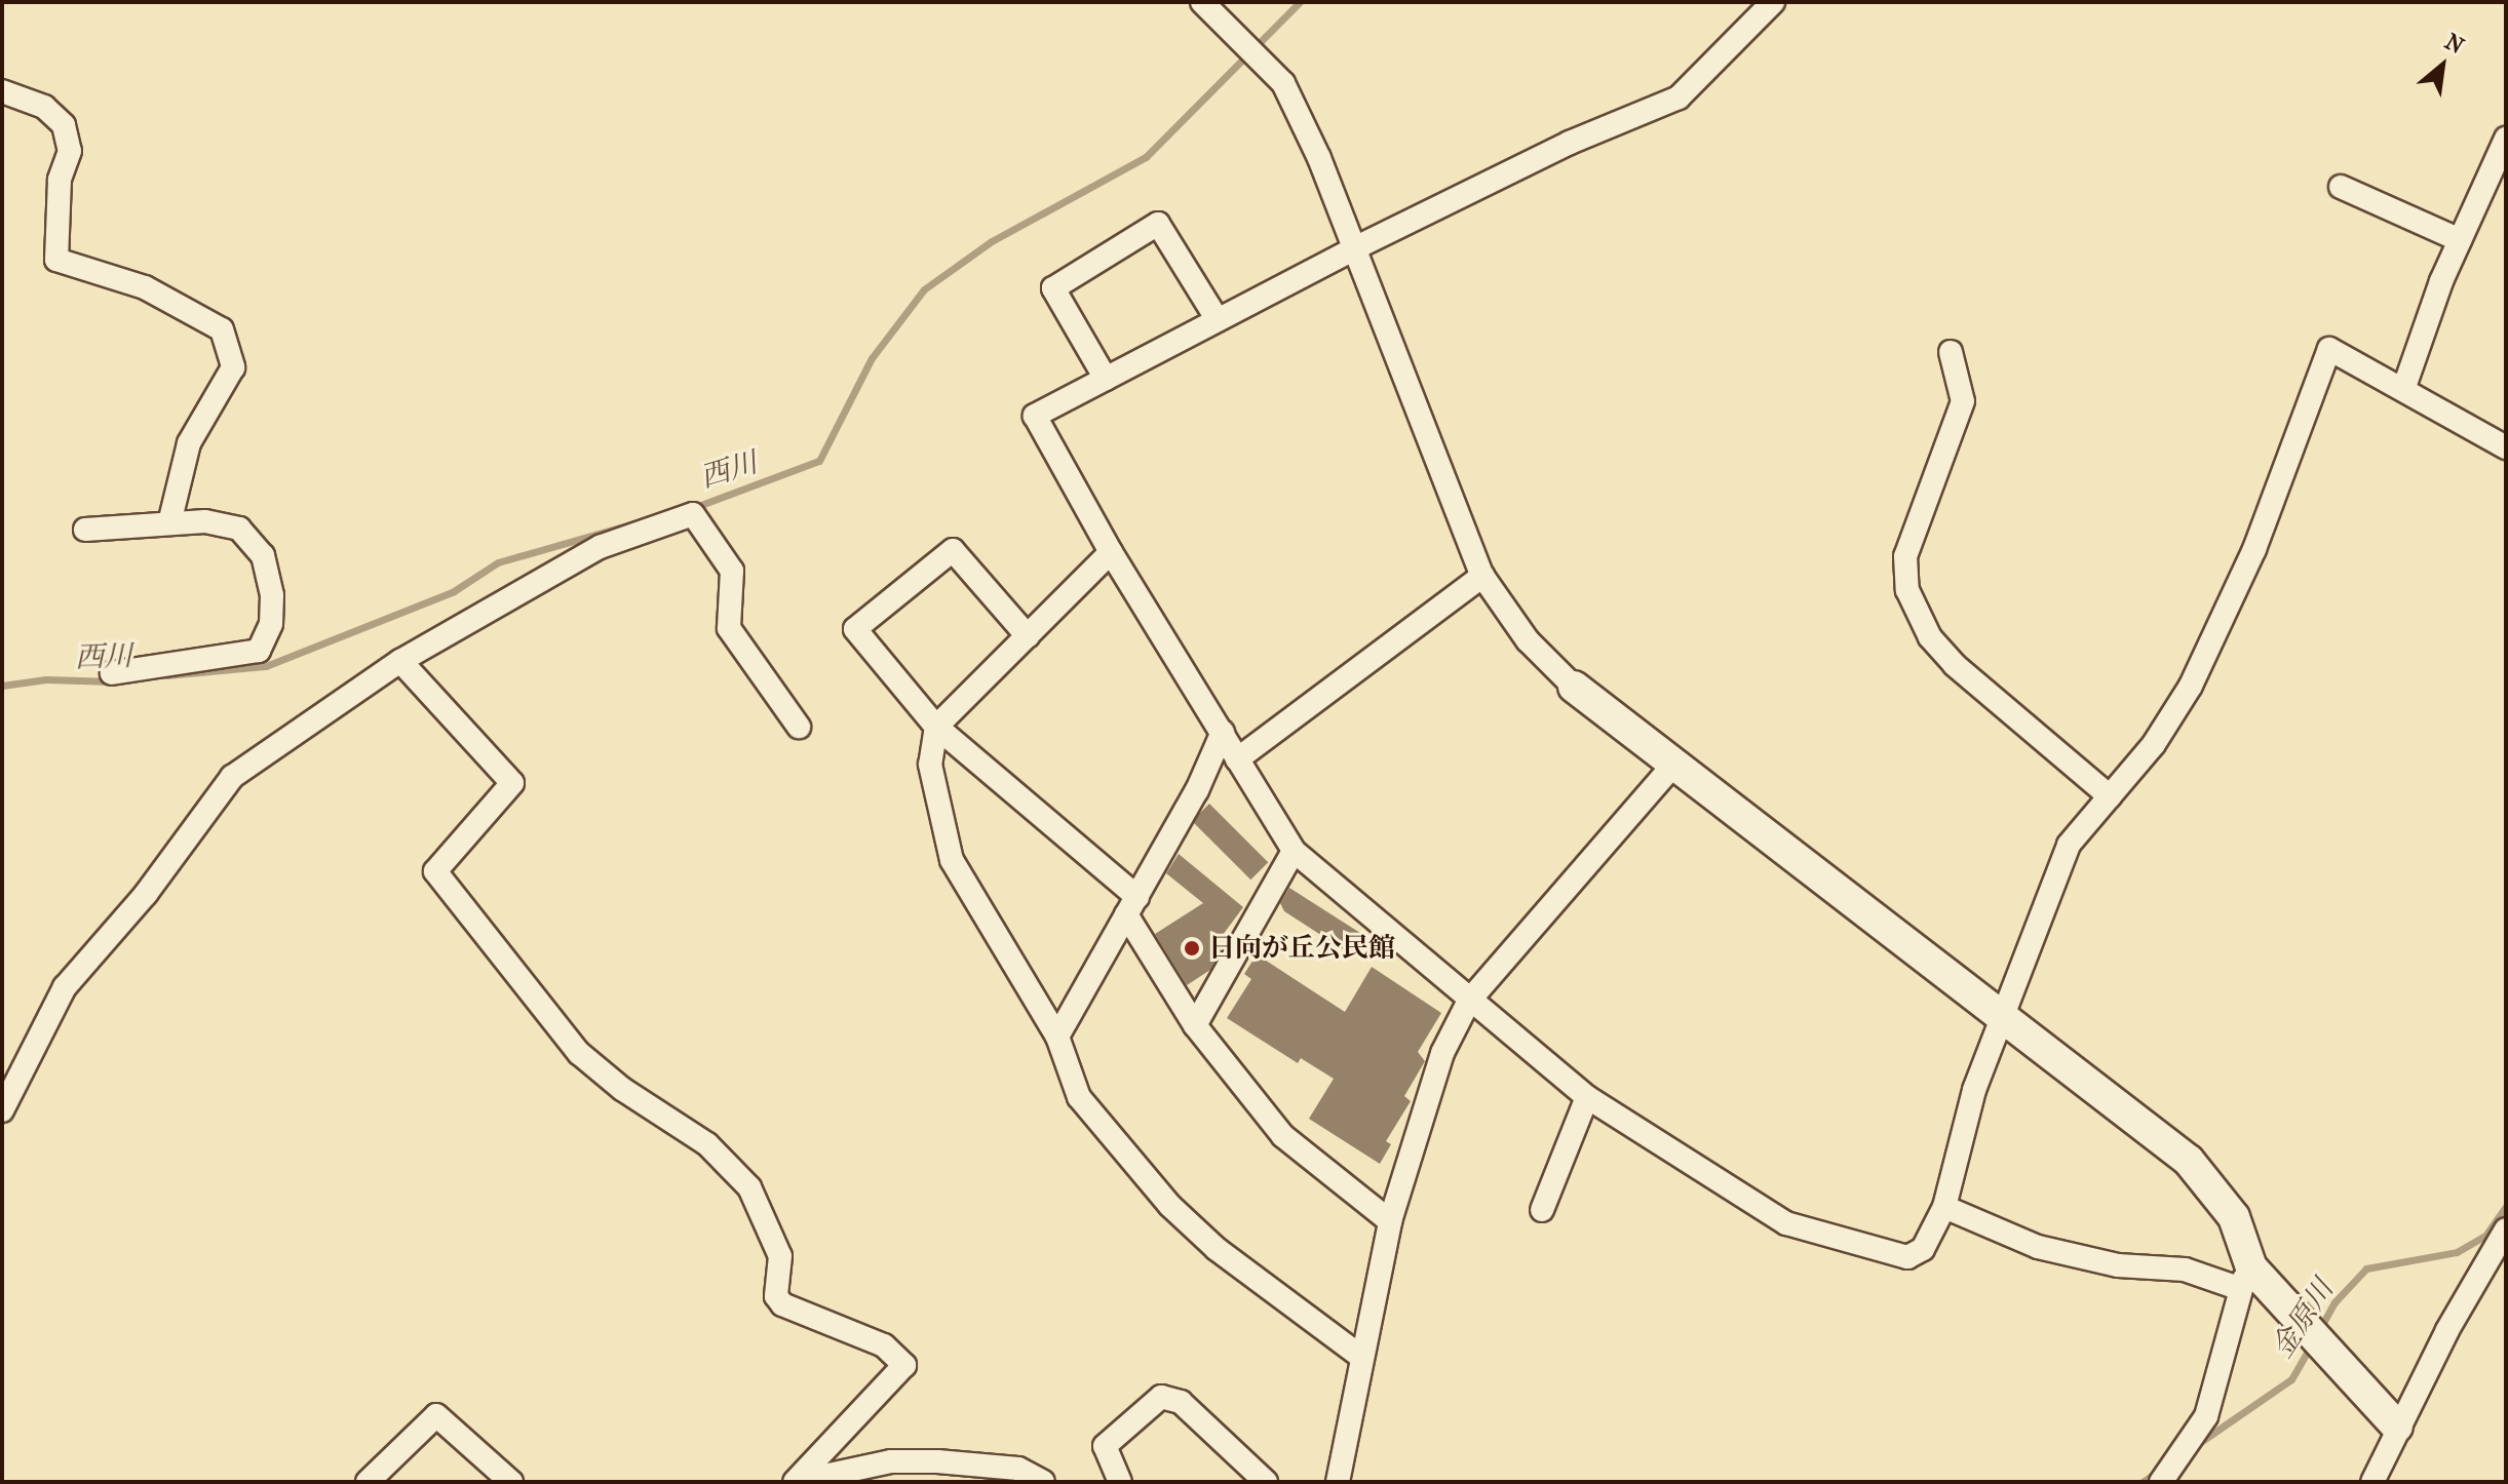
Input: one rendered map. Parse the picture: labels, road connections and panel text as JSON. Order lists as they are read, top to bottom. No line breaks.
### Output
{"water":["西川","金原川"],"places":["日向が丘公民館"],"north":"top right"}
